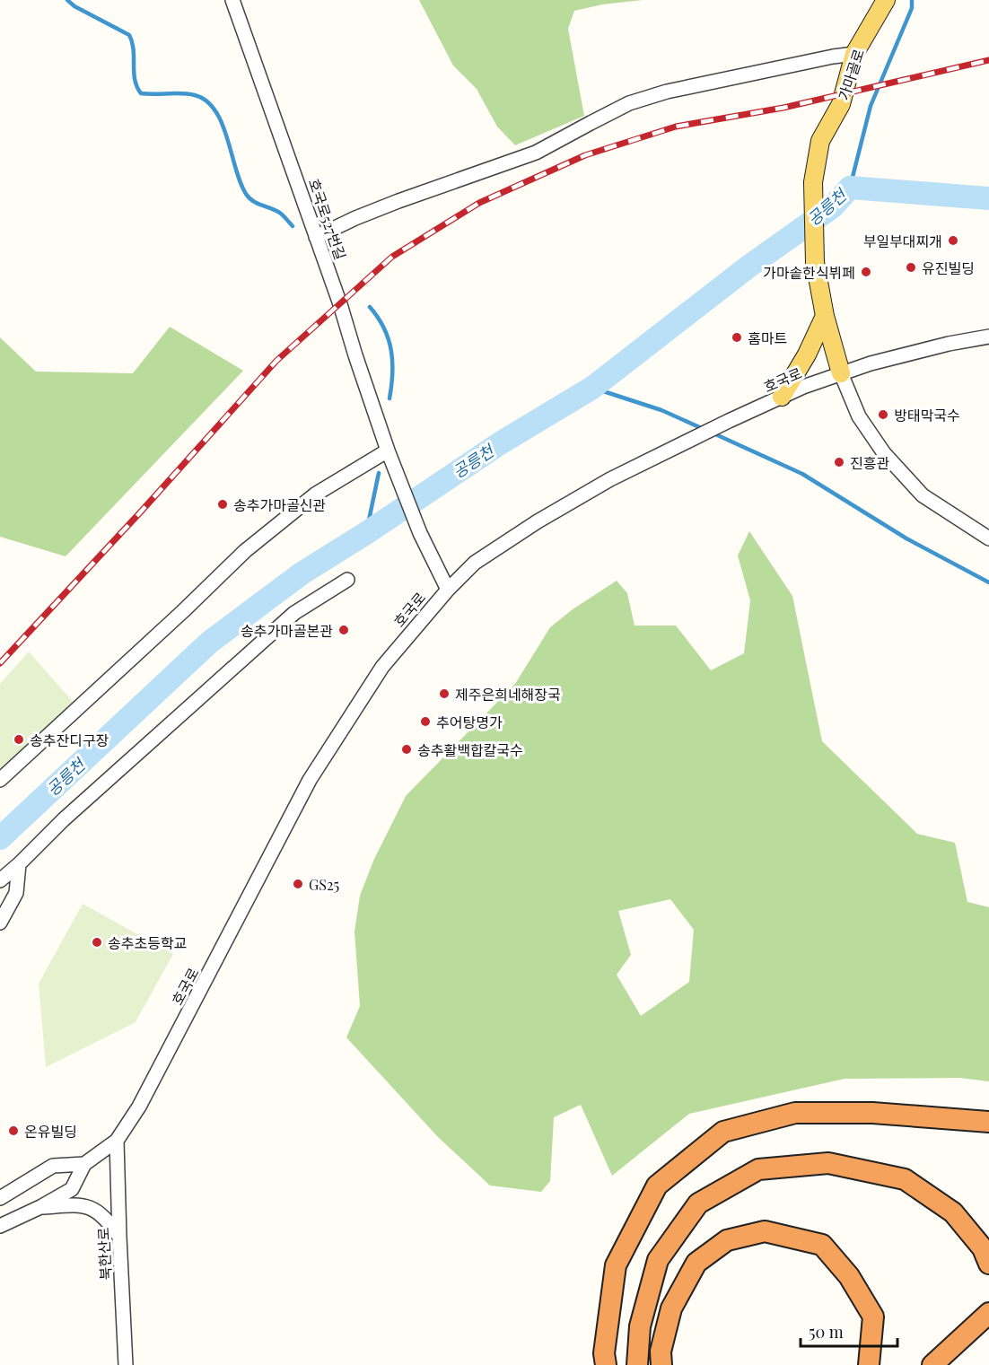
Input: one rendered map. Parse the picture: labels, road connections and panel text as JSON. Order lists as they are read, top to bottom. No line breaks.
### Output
{"streets":{"main road":["가마골로"],"street":["호국로527번길","호국로","북한산로"]},"crossings":[["호국로527번길","호국로"],["호국로","북한산로"]],"water":["공릉천"],"places":["부일부대찌개","유진빌딩","가마솥한식뷔페","홈마트","방태막국수","진흥관","송추가마골신관","송추가마골본관","제주은희네해장국","추어탕명가","송추잔디구장","송추활백합칼국수","GS25","송추초등학교","온유빌딩"],"scale_bar":"50 m"}
